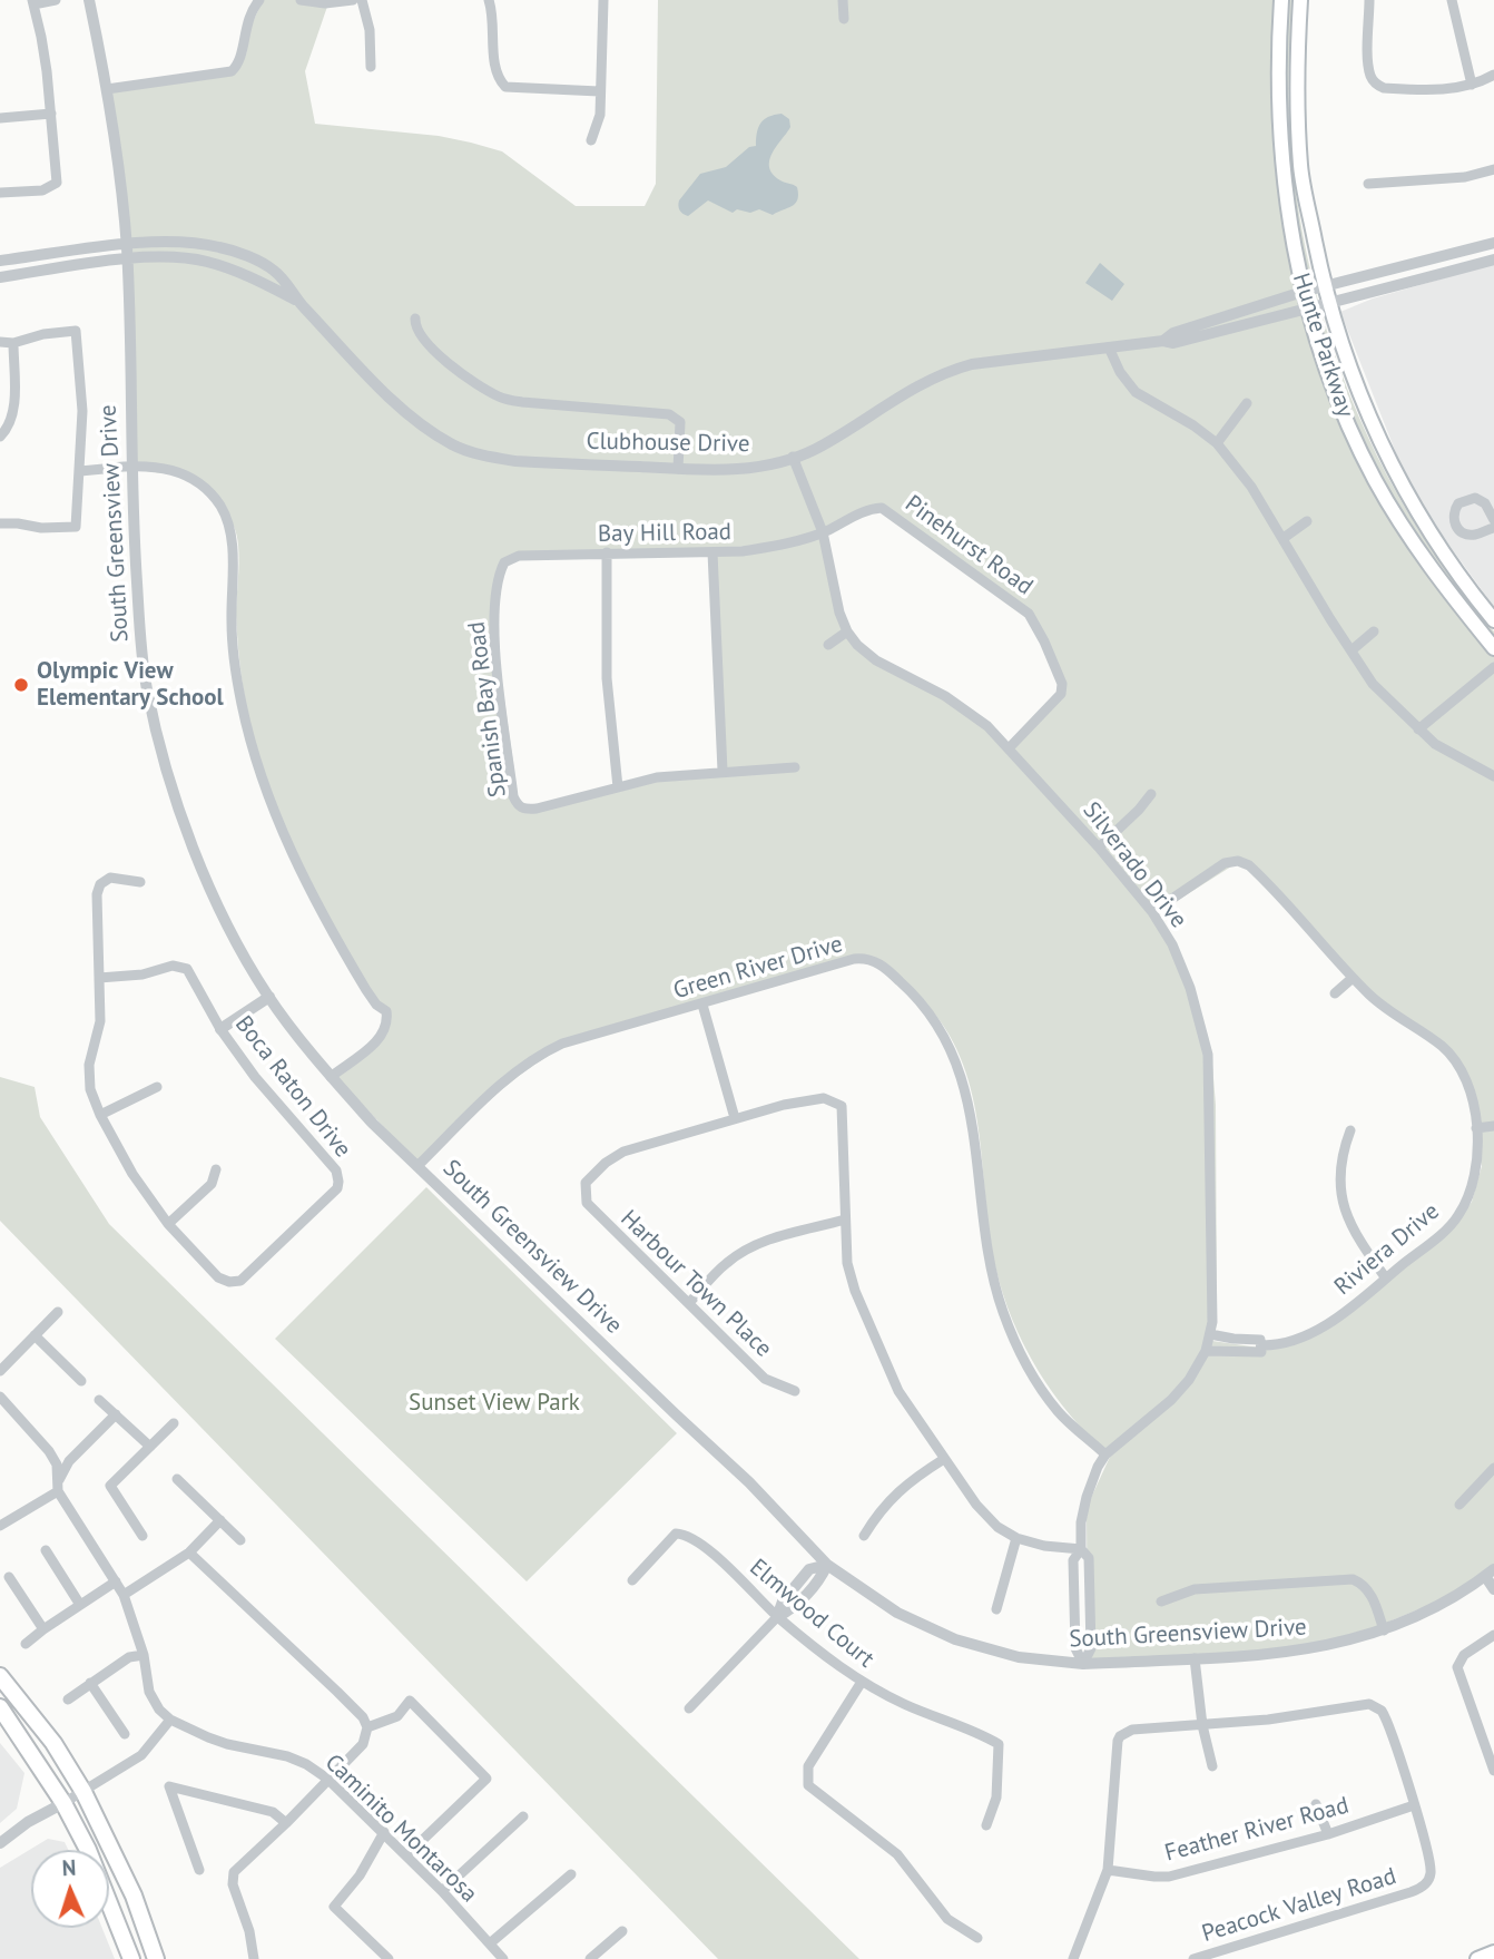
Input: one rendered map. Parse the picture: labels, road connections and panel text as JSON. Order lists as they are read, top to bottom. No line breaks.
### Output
{"streets":{"main road":["Hunte Parkway"],"street":["Clubhouse Drive","South Greensview Drive","Bay Hill Road","Pinehurst Road","Spanish Bay Road","Silverado Drive","Green River Drive","Boca Raton Drive","Riviera Drive","Harbour Town Place","Elmwood Court","Caminito Montarosa","Feather River Road","Peacock Valley Road"]},"crossings":[["Hunte Parkway","Clubhouse Drive"],["Clubhouse Drive","South Greensview Drive"],["Clubhouse Drive","Silverado Drive"],["South Greensview Drive","Silverado Drive"],["South Greensview Drive","Green River Drive"],["Bay Hill Road","Pinehurst Road"],["Bay Hill Road","Spanish Bay Road"],["Bay Hill Road","Silverado Drive"],["Pinehurst Road","Silverado Drive"],["Silverado Drive","Green River Drive"],["Silverado Drive","Riviera Drive"],["Feather River Road","Peacock Valley Road"]],"parks":["Sunset View Park"],"places":["Olympic View Elementary School"],"north":"top"}
